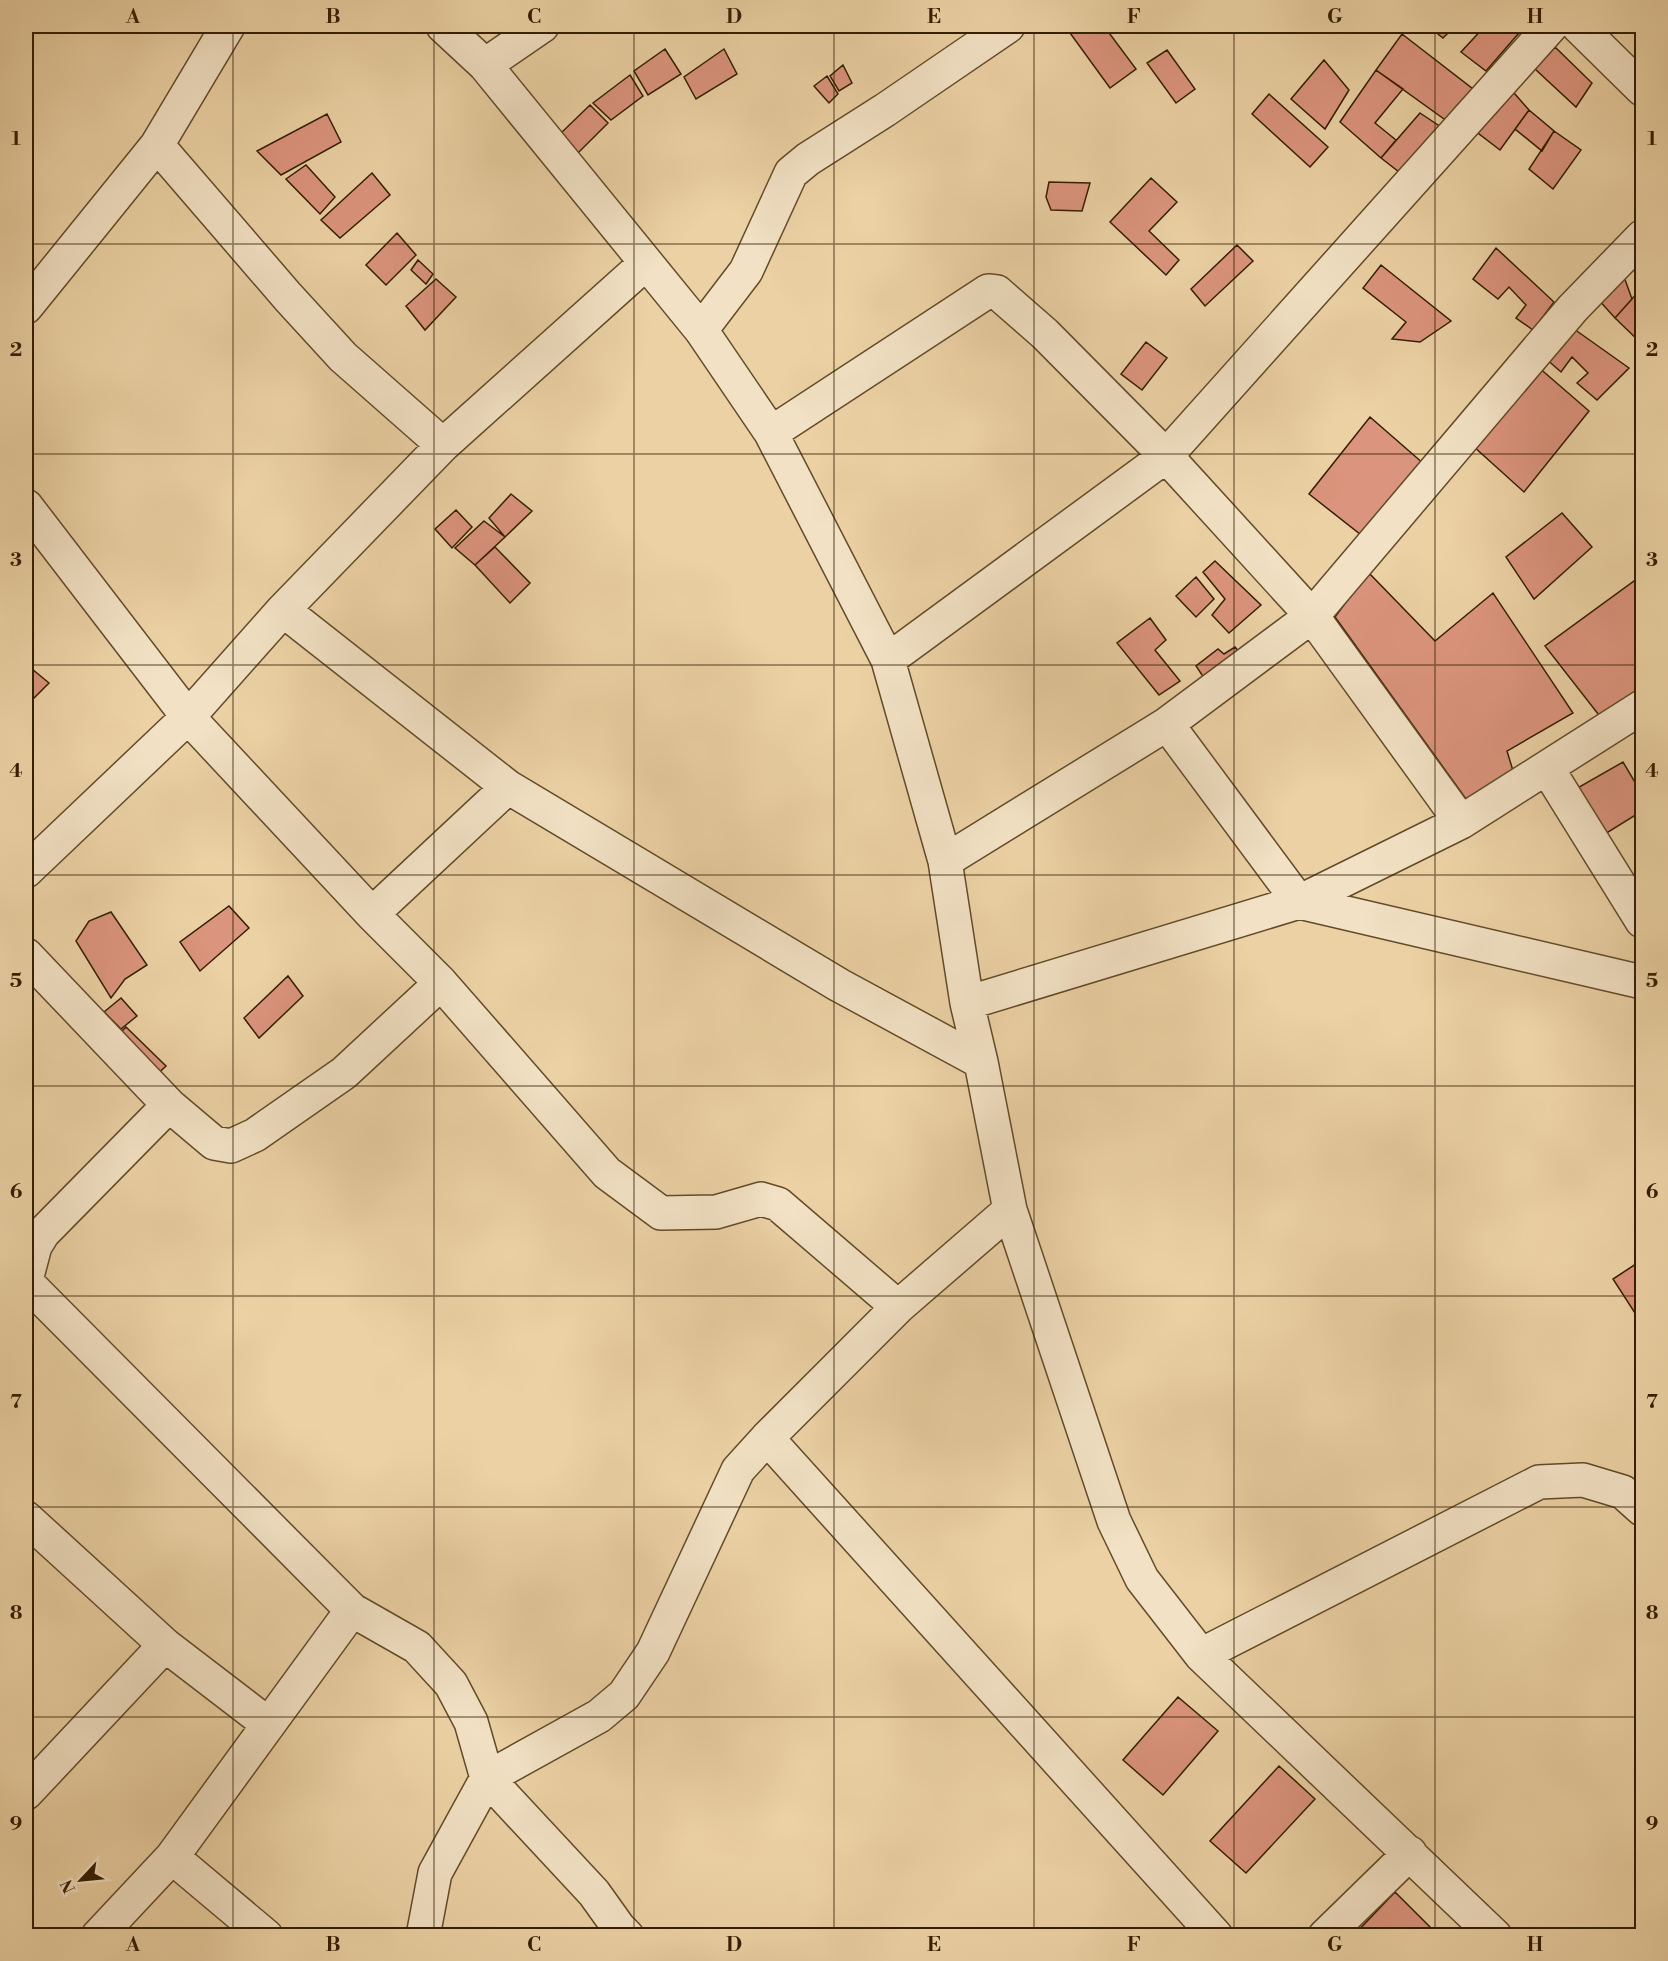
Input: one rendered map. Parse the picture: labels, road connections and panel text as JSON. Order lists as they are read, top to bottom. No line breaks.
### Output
{"north":"bottom left","grid":{"columns":["A","B","C","D","E","F","G","H"],"rows":["1","2","3","4","5","6","7","8","9"]}}
